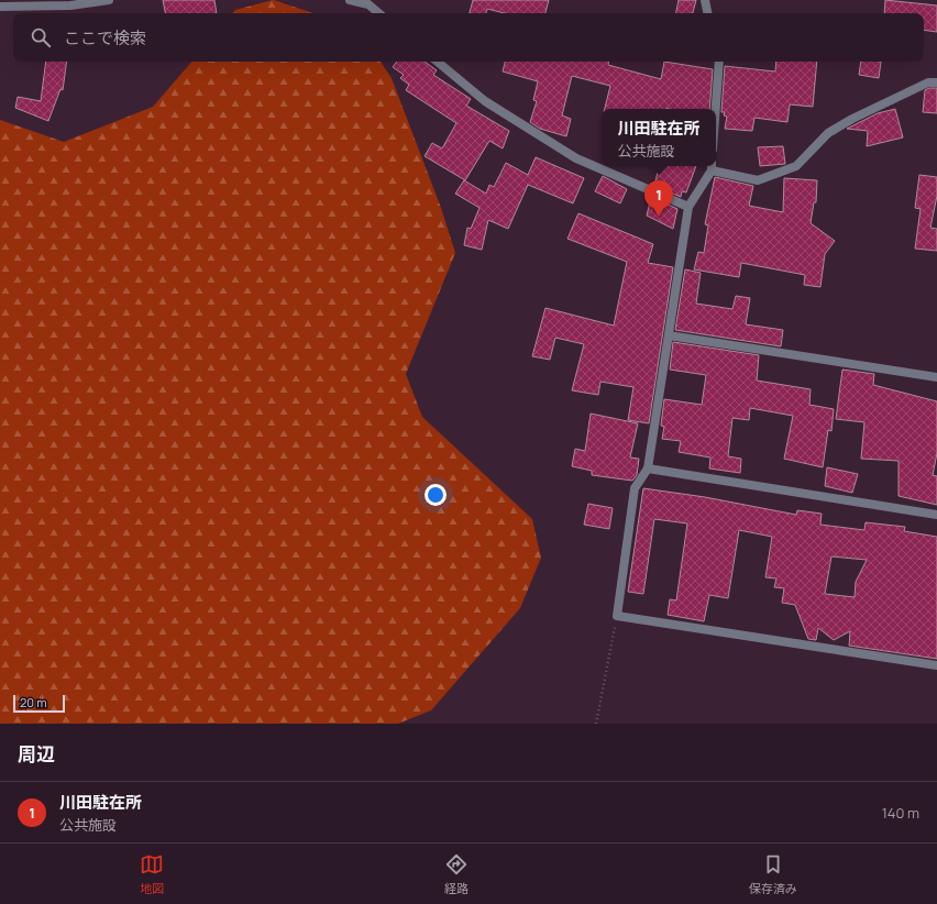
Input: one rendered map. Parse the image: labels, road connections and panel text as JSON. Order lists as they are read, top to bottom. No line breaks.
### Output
{"scale_bar":"20 m","page":{"search":"ここで検索","popup":["川田駐在所","公共施設"],"pins":"1","scale":"20 m","heading":"周辺","list":[{"mark":"1","name":"川田駐在所","note":"公共施設","value":"140 m"}],"nav":["地図","経路","保存済み"]}}
